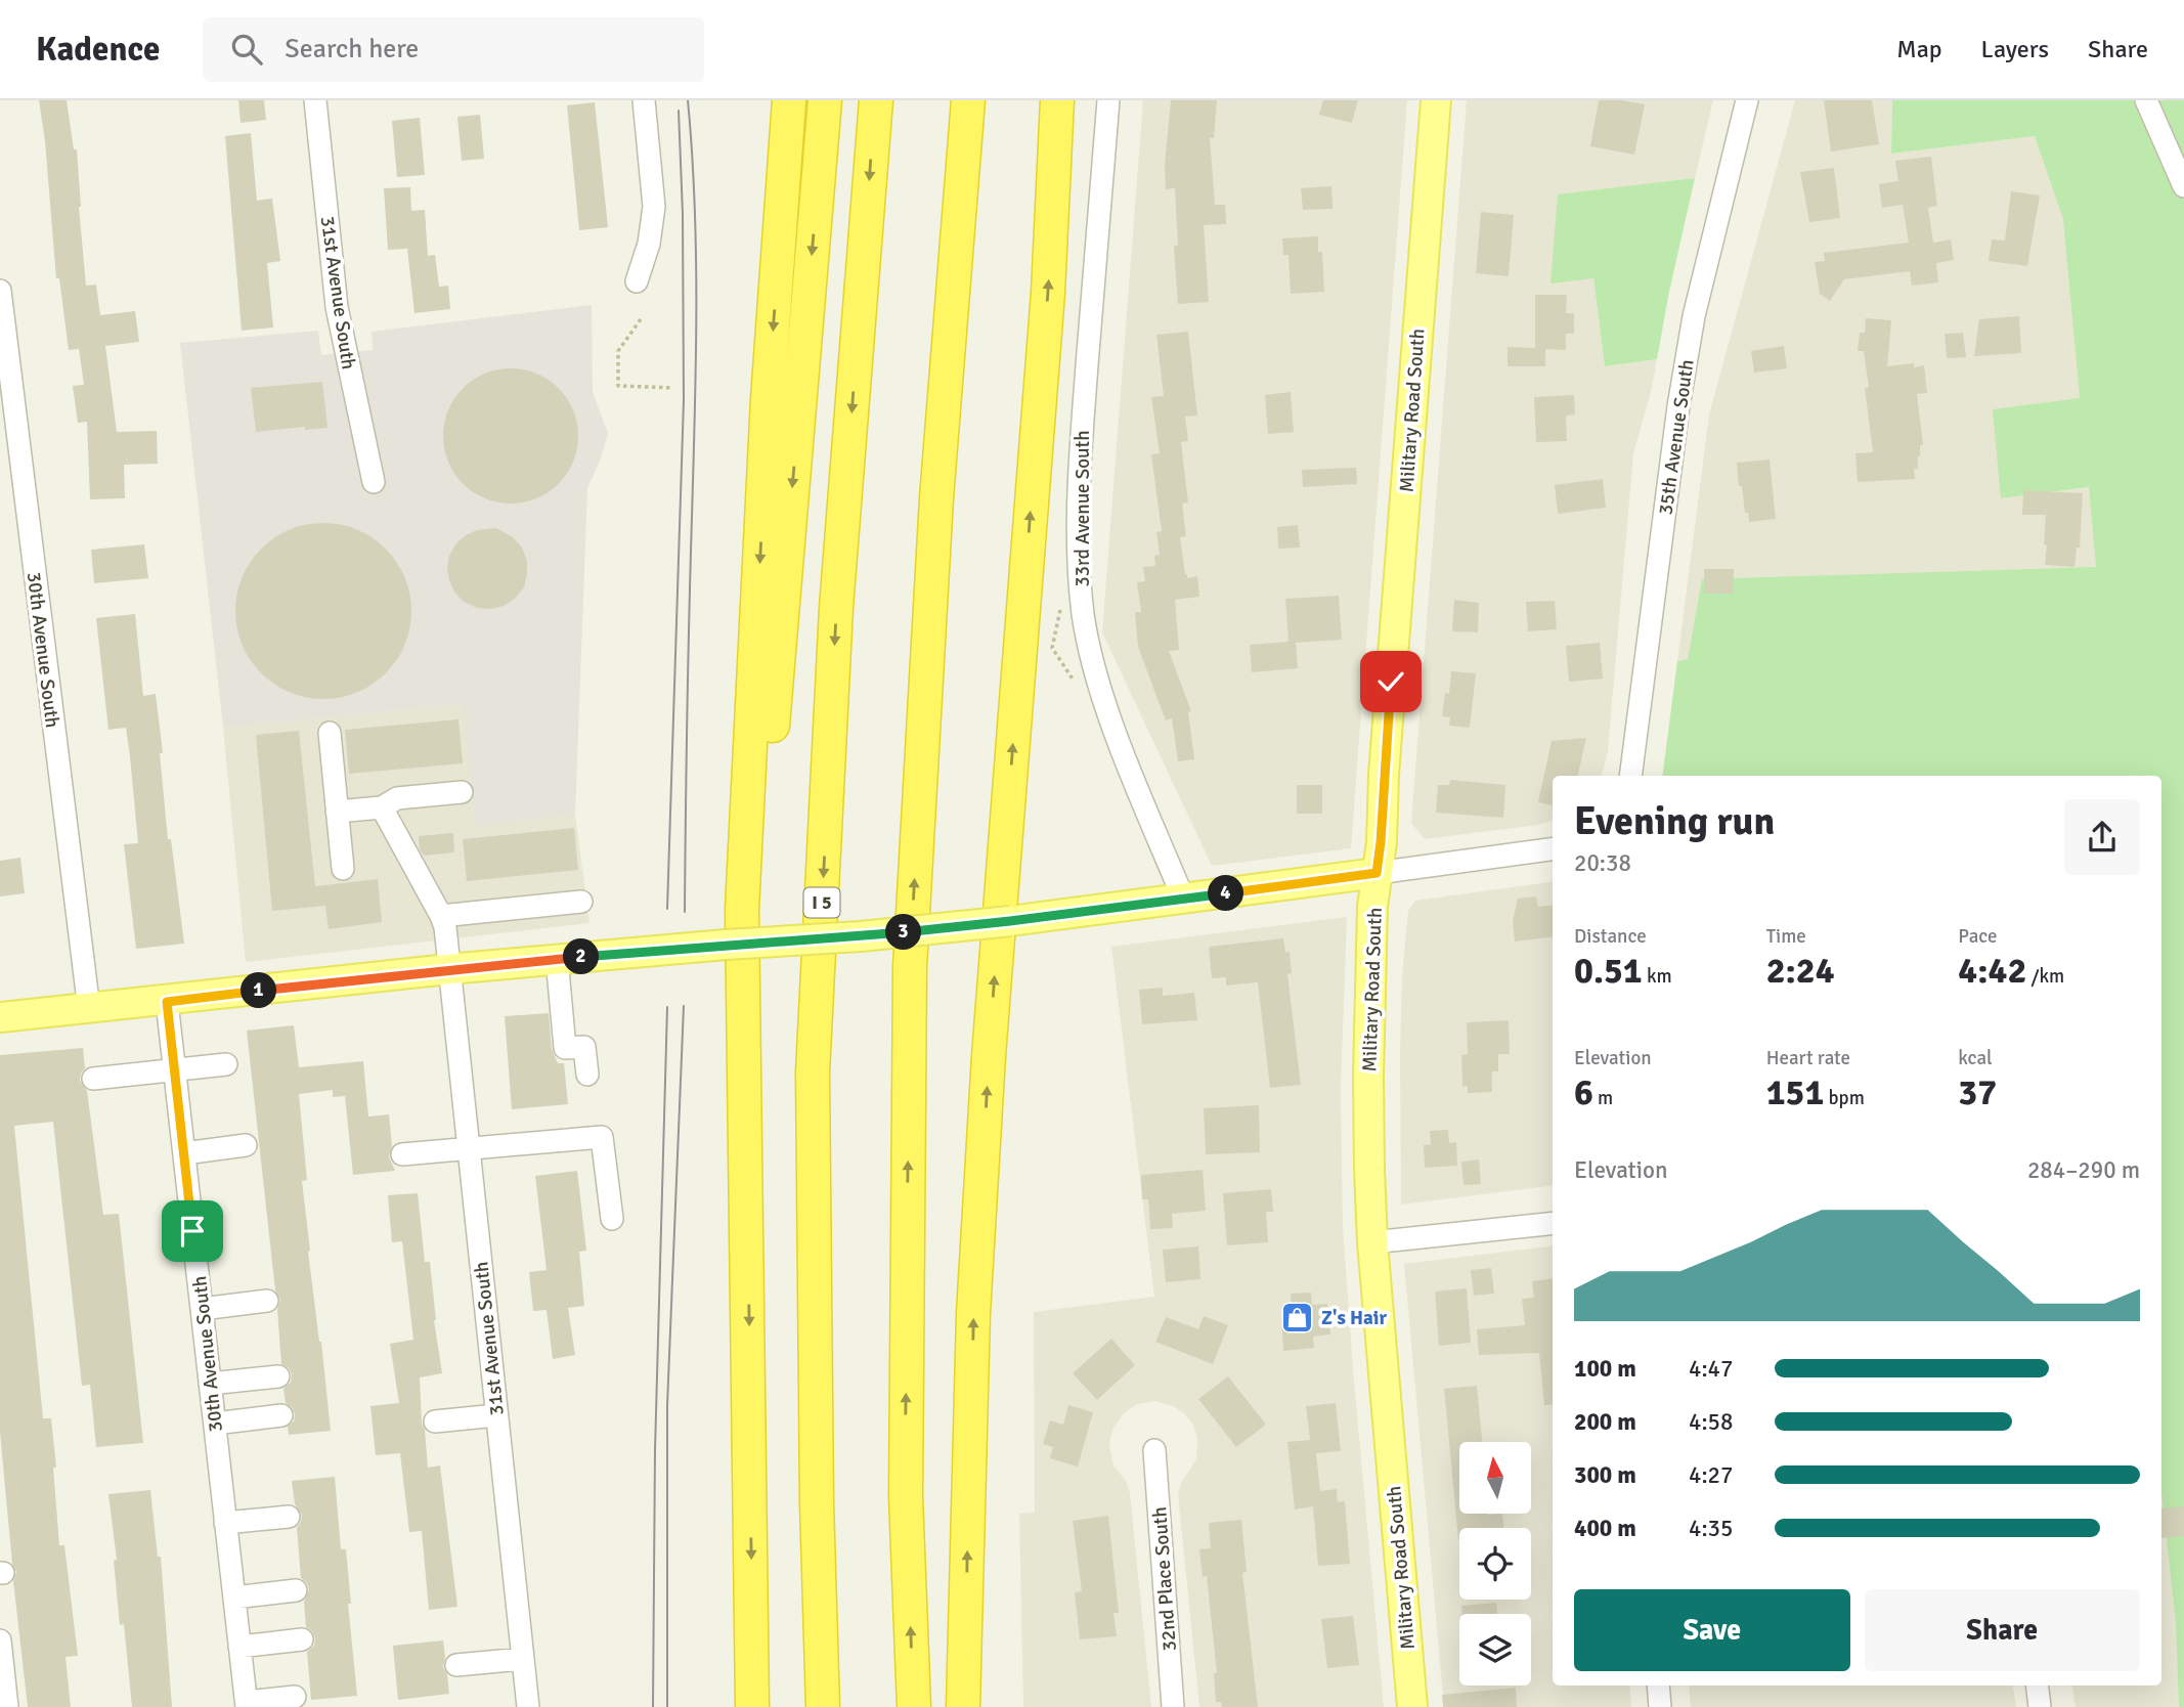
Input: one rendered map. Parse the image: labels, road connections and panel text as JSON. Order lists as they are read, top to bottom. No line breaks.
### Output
{"streets":{"highway":["I 5"],"main road":["Military Road South"],"street":["31st Avenue South","35th Avenue South","33rd Avenue South","30th Avenue South","32nd Place South"]},"places":{"shop":["Z's Hair"]},"north":"top","page":{"header":"Kadence","search":"Search here","nav":["Map","Layers","Share"],"heading":["Evening run","20:38"],"pins":["4","3","2","1"],"stats":[["Distance","0.51 km"],["Time","2:24"],["Pace","4:42 /km"],["Elevation","6 m"],["Heart rate","151 bpm"],["kcal","37"]],"chart":["Elevation","284–290 m"],"list":[{"name":"100 m","note":"4:47"},{"name":"200 m","note":"4:58"},{"name":"300 m","note":"4:27"},{"name":"400 m","note":"4:35"}],"buttons":["Save","Share"]}}
